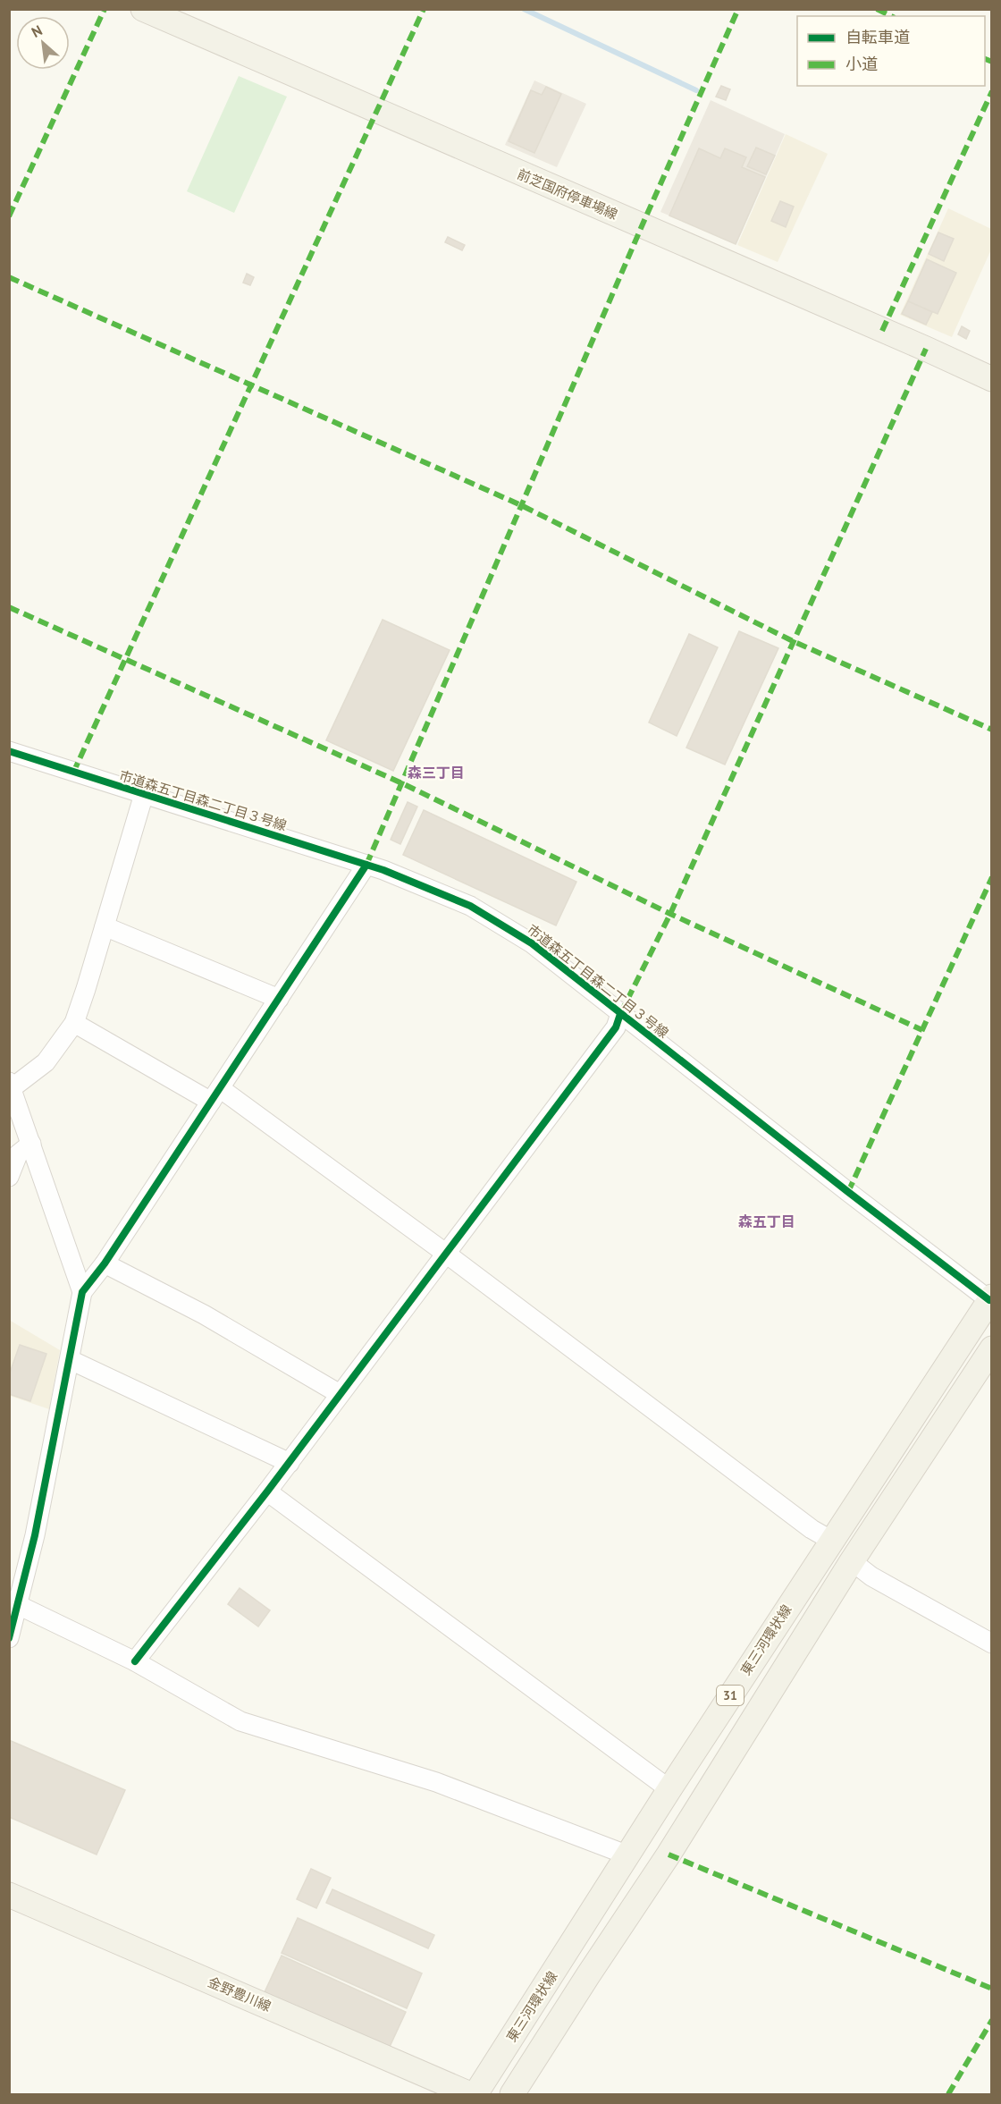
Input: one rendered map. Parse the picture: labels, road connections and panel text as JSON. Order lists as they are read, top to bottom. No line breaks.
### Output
{"streets":{"main road":["前芝国府停車場線","東三河環状線","31","金野豊川線"],"street":["市道森五丁目森二丁目３号線"]},"crossings":[["市道森五丁目森二丁目３号線","東三河環状線"]],"districts":["森三丁目","森五丁目"],"legend":["自転車道","小道"],"north":"top left"}
